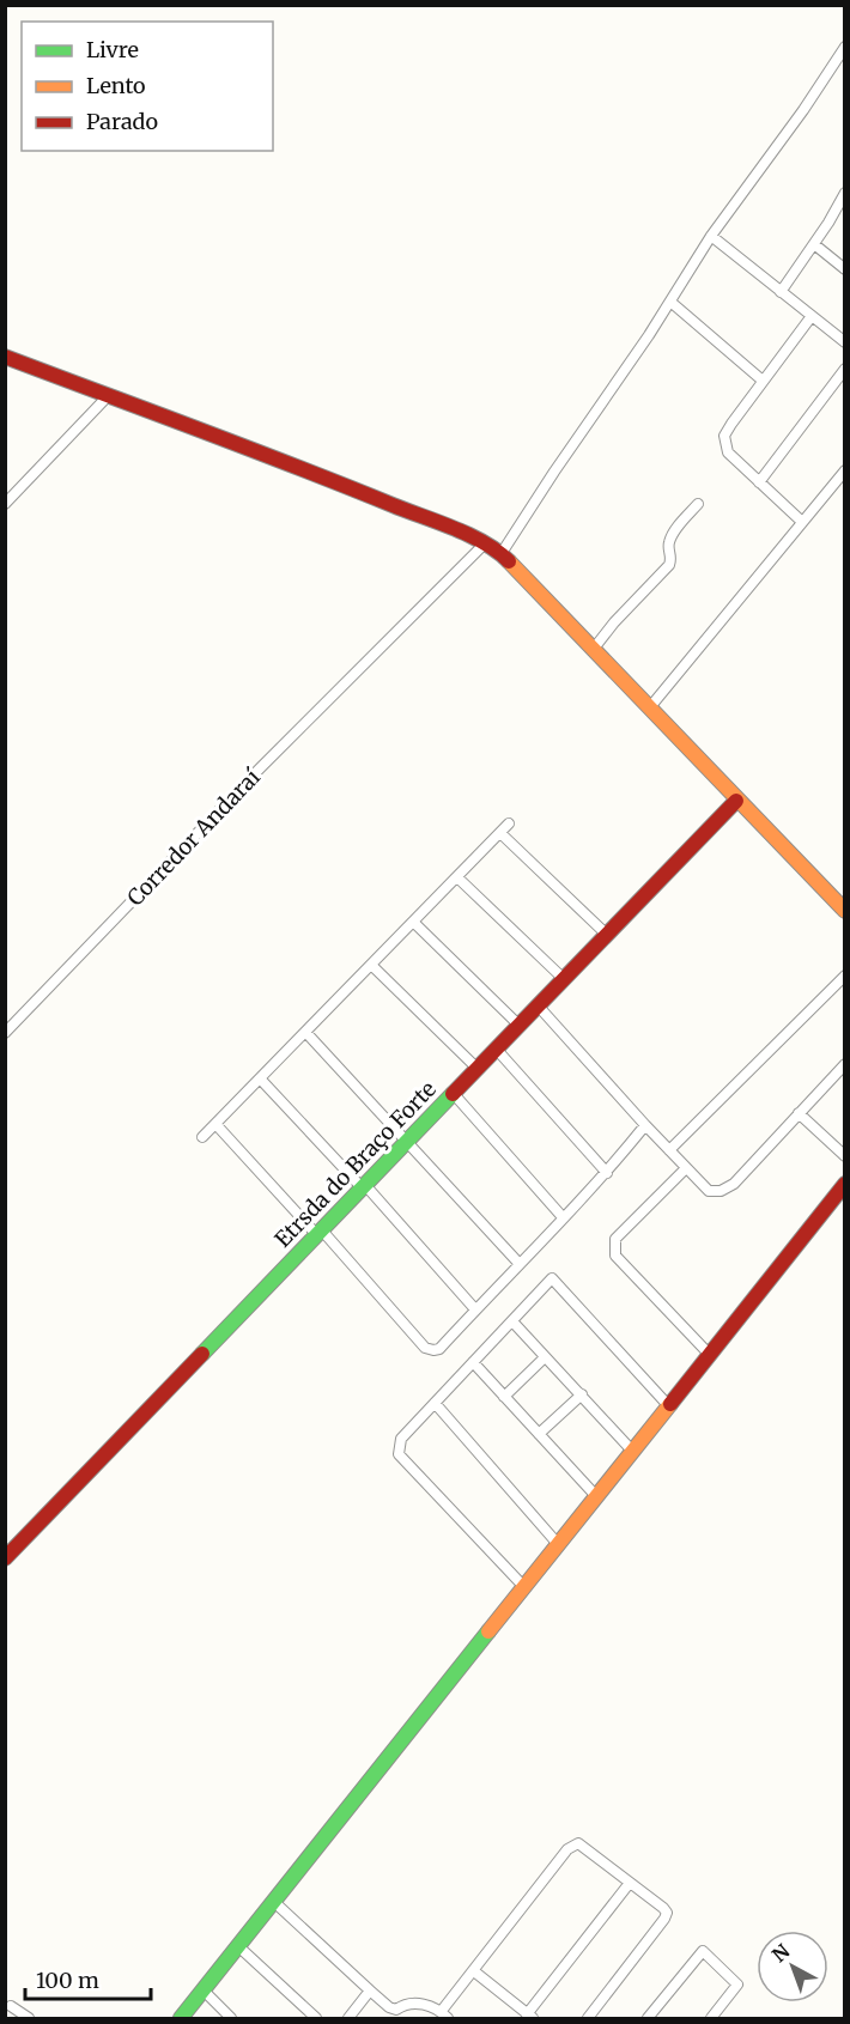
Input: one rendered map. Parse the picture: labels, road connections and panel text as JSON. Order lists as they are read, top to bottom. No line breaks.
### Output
{"streets":{"street":["Corredor Andaraí","Etrsda do Braço Forte"]},"legend":["Livre","Lento","Parado"],"scale_bar":"100 m","north":"top left"}
